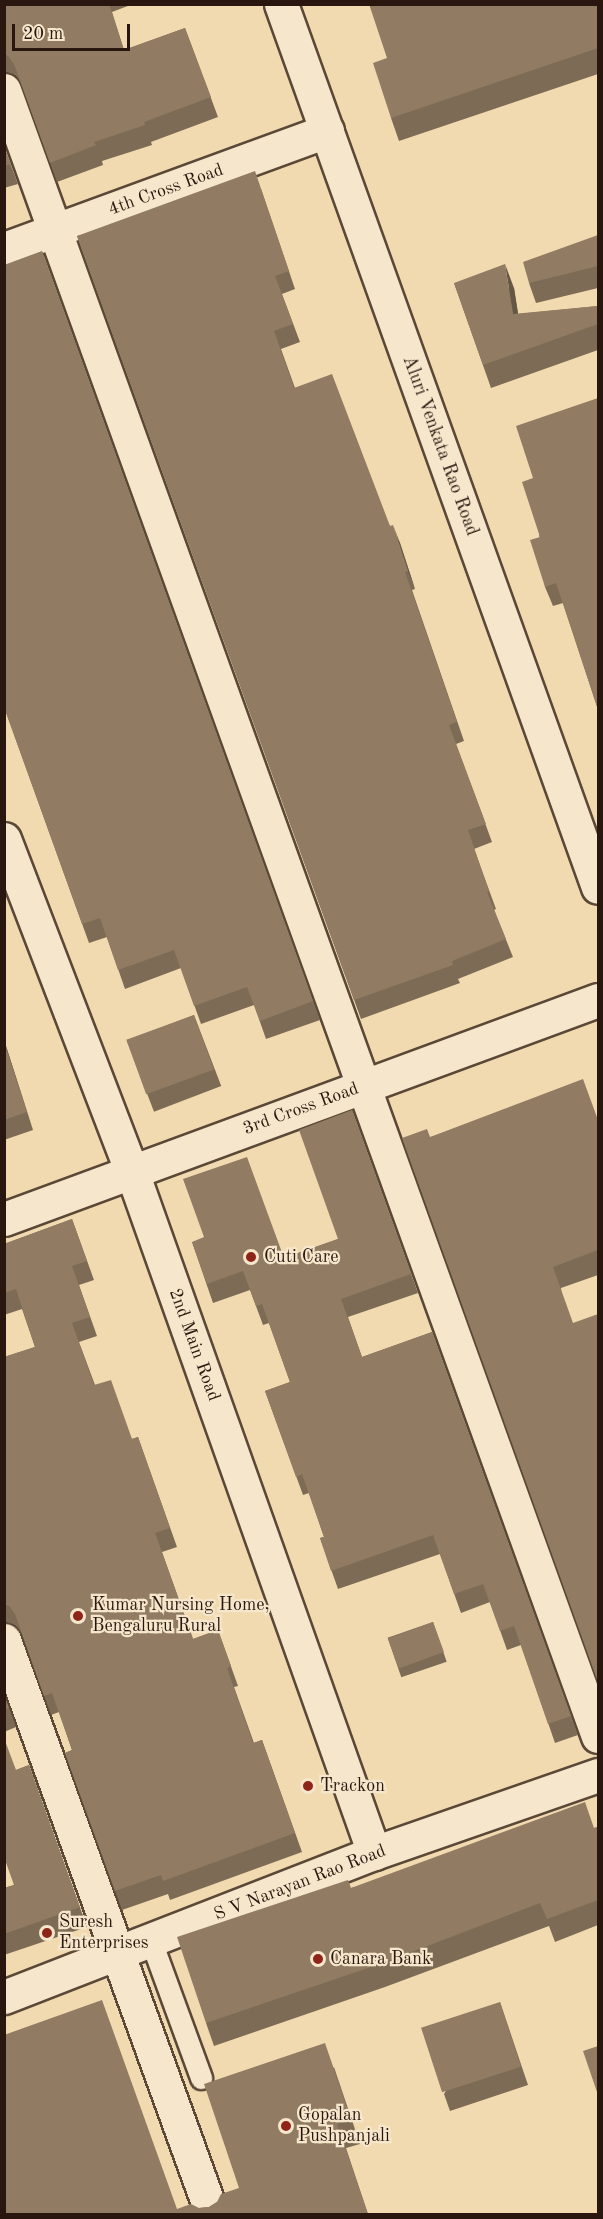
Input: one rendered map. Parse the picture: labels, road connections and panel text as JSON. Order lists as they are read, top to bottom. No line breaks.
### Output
{"streets":{"street":["4th Cross Road","Aluri Venkata Rao Road","3rd Cross Road","2nd Main Road","S V Narayan Rao Road"]},"crossings":[["4th Cross Road","Aluri Venkata Rao Road"],["3rd Cross Road","2nd Main Road"],["2nd Main Road","S V Narayan Rao Road"]],"places":["Cuti Care","Kumar Nursing Home, Bengaluru Rural","Trackon","Suresh Enterprises","Canara Bank","Gopalan Pushpanjali"],"scale_bar":"20 m"}
